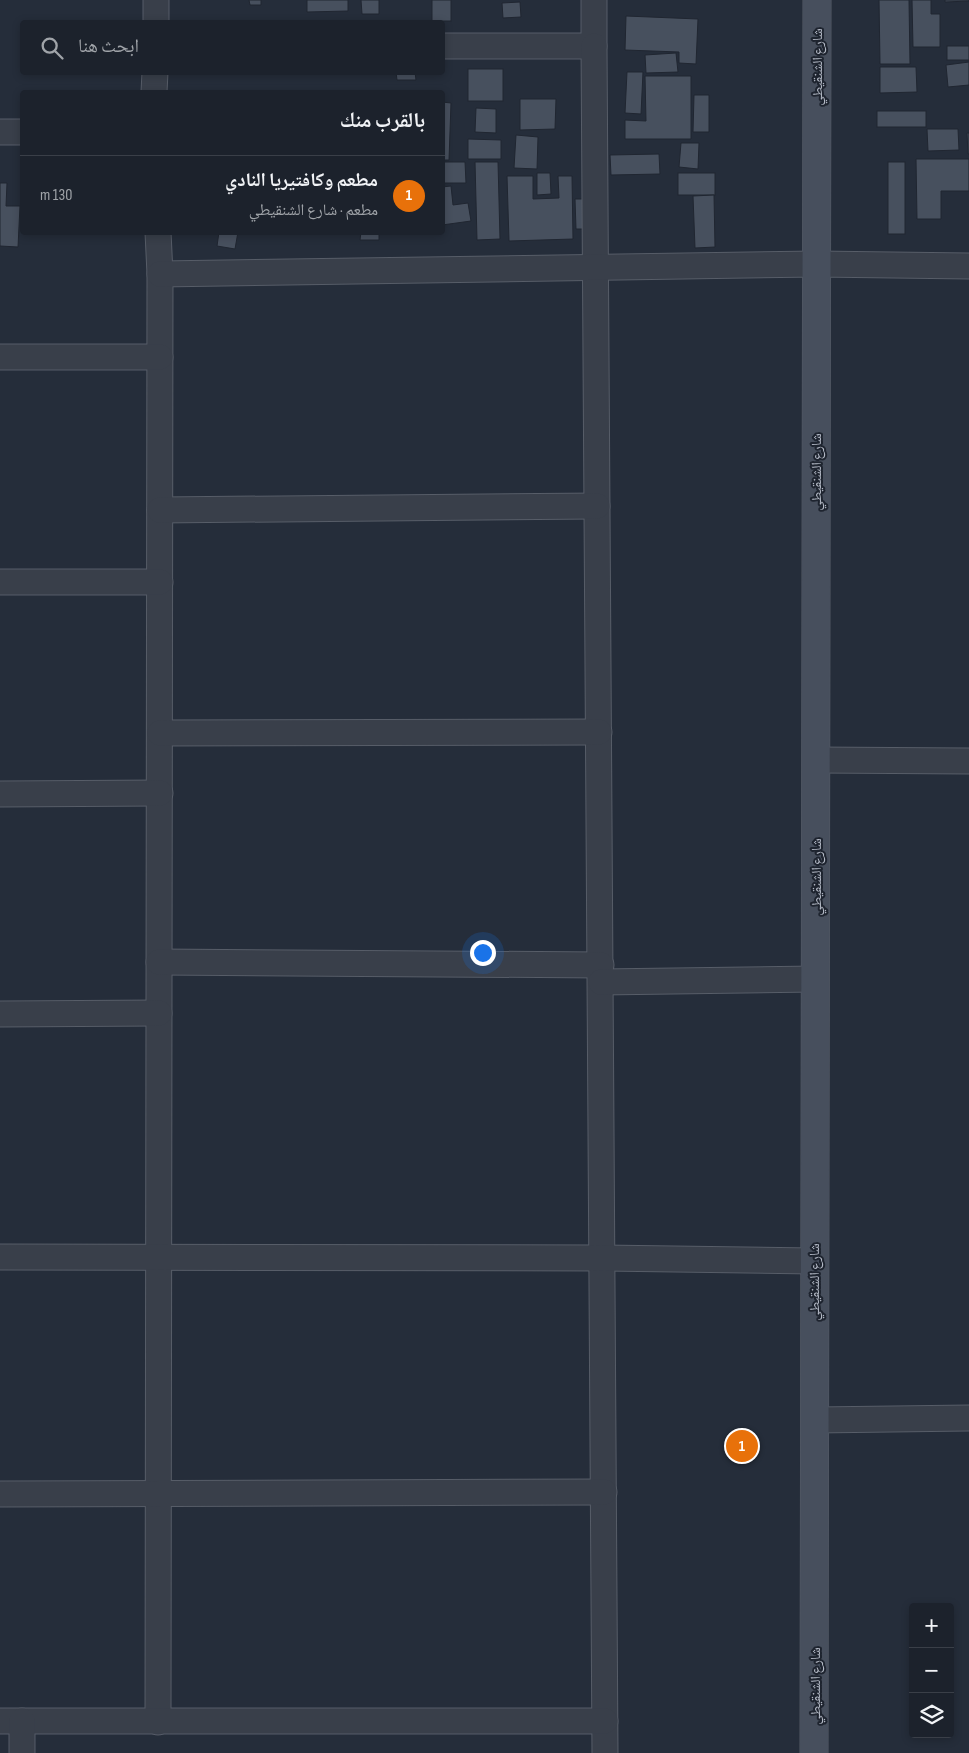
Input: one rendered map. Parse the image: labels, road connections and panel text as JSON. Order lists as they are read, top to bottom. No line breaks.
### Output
{"streets":{"street":["شارع الشنقيطي"]},"page":{"search":"ابحث هنا","heading":"بالقرب منك","list":[{"mark":"1","name":"مطعم وكافتيريا النادي","note":"مطعم · شارع الشنقيطي","value":"130 m"}],"pins":"1","map_buttons":["+","−"]}}
